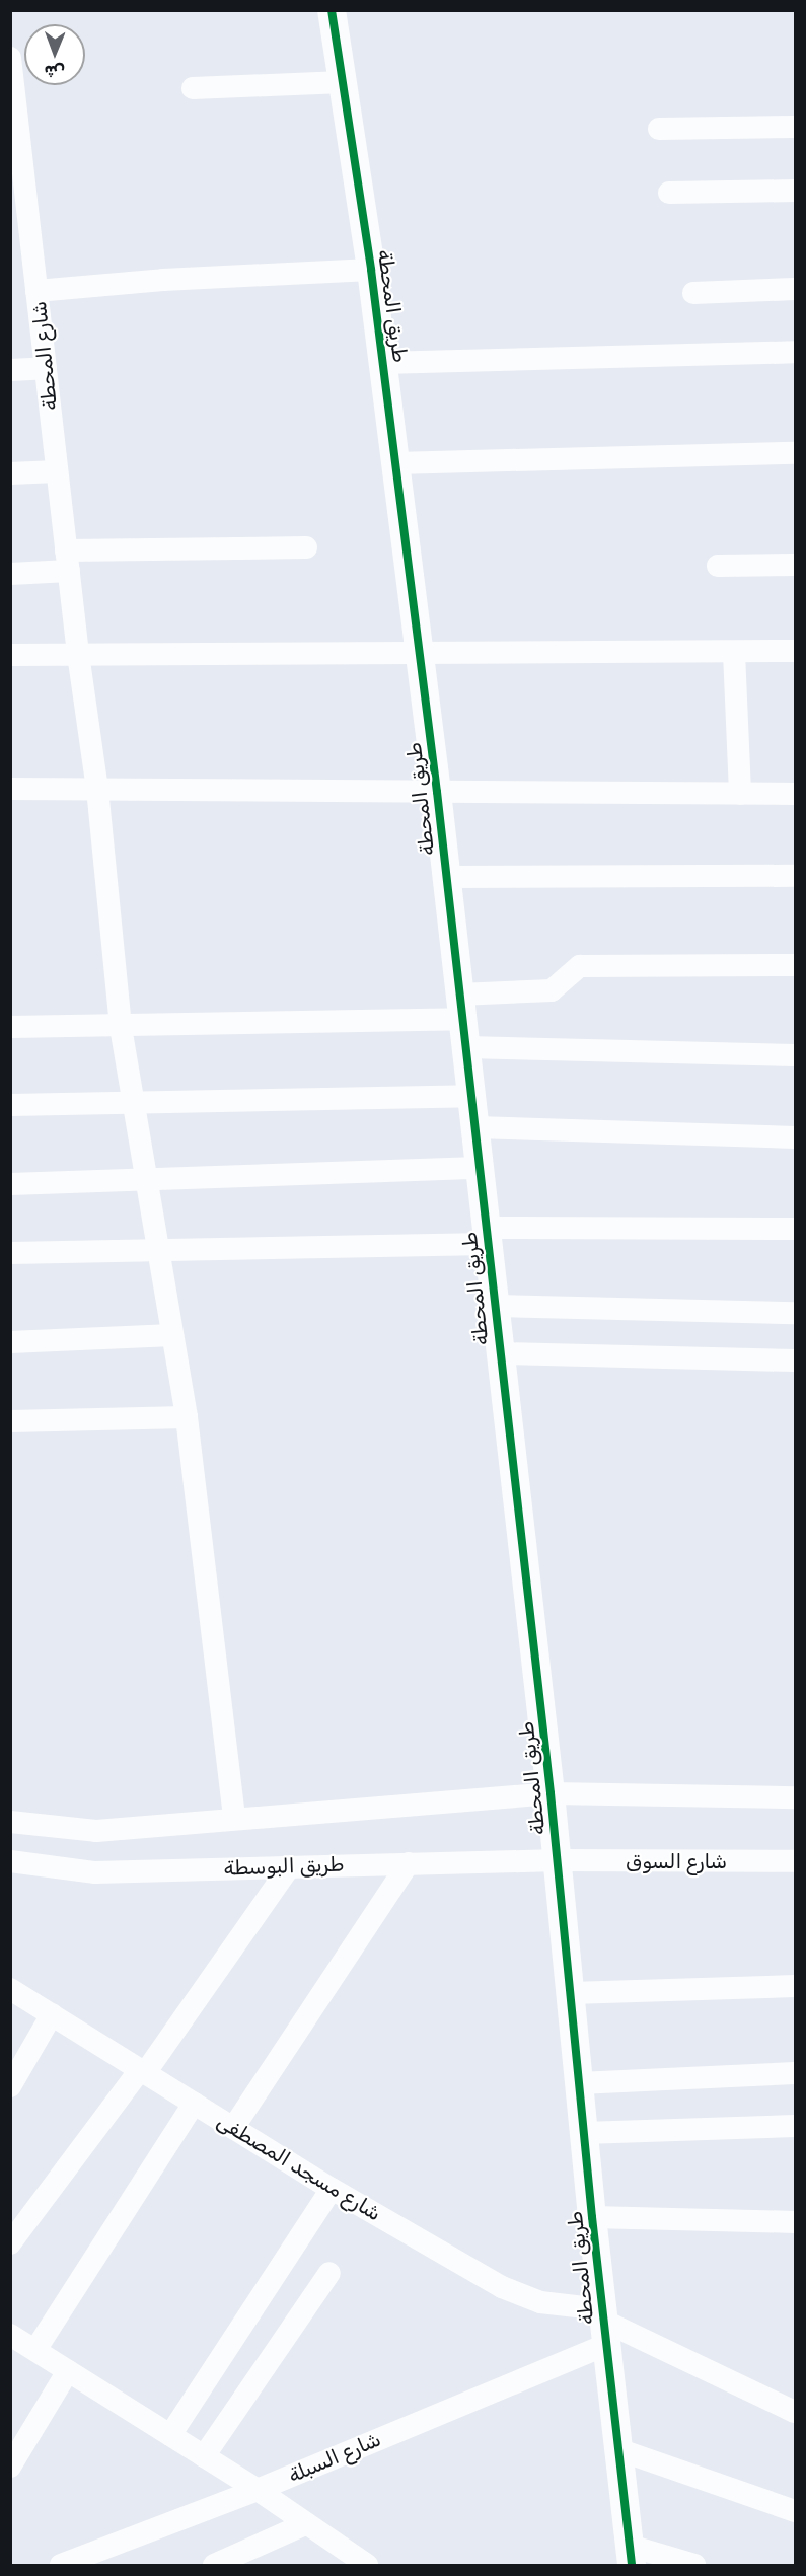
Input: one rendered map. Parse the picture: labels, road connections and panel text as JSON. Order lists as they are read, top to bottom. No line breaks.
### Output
{"streets":{"street":["طريق المحطة","شارع المحطة","شارع السوق","طريق البوسطة","شارع مسجد المصطفى","شارع السبلة"]},"crossings":[["طريق المحطة","شارع السوق"],["طريق المحطة","طريق البوسطة"],["طريق المحطة","شارع مسجد المصطفى"],["طريق المحطة","شارع السبلة"],["شارع السوق","طريق البوسطة"],["شارع مسجد المصطفى","شارع السبلة"]],"north":"bottom"}
